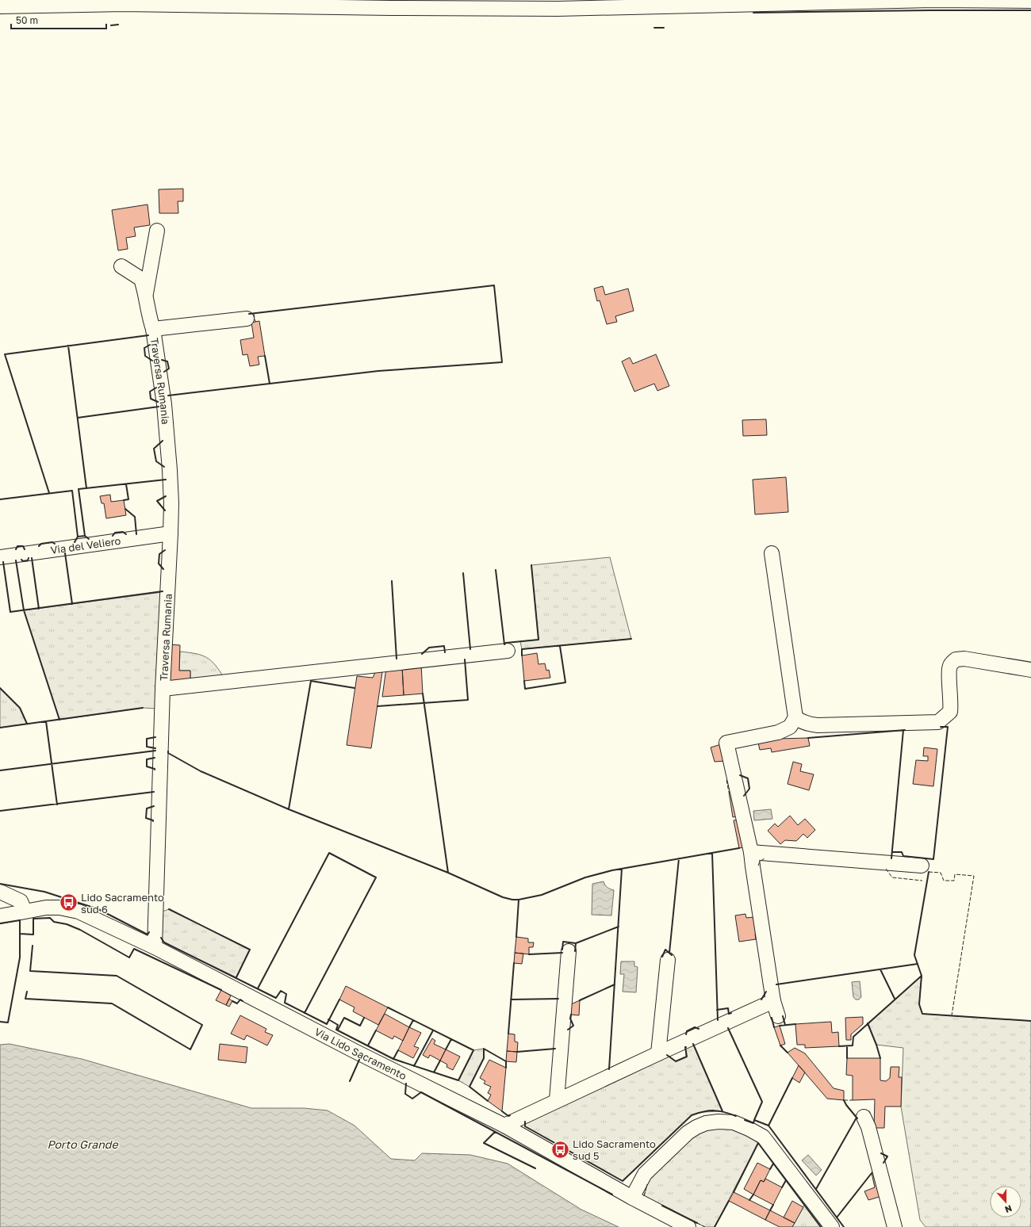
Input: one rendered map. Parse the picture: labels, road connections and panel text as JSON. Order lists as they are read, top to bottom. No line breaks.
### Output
{"streets":{"street":["Traversa Rumania","Via del Veliero","Via Lido Sacramento"]},"crossings":[["Traversa Rumania","Via del Veliero"],["Traversa Rumania","Via Lido Sacramento"]],"water":["Porto Grande"],"places":{"bus stop":["Lido Sacramento sud 6","Lido Sacramento sud 5"]},"scale_bar":"50 m","north":"bottom"}
